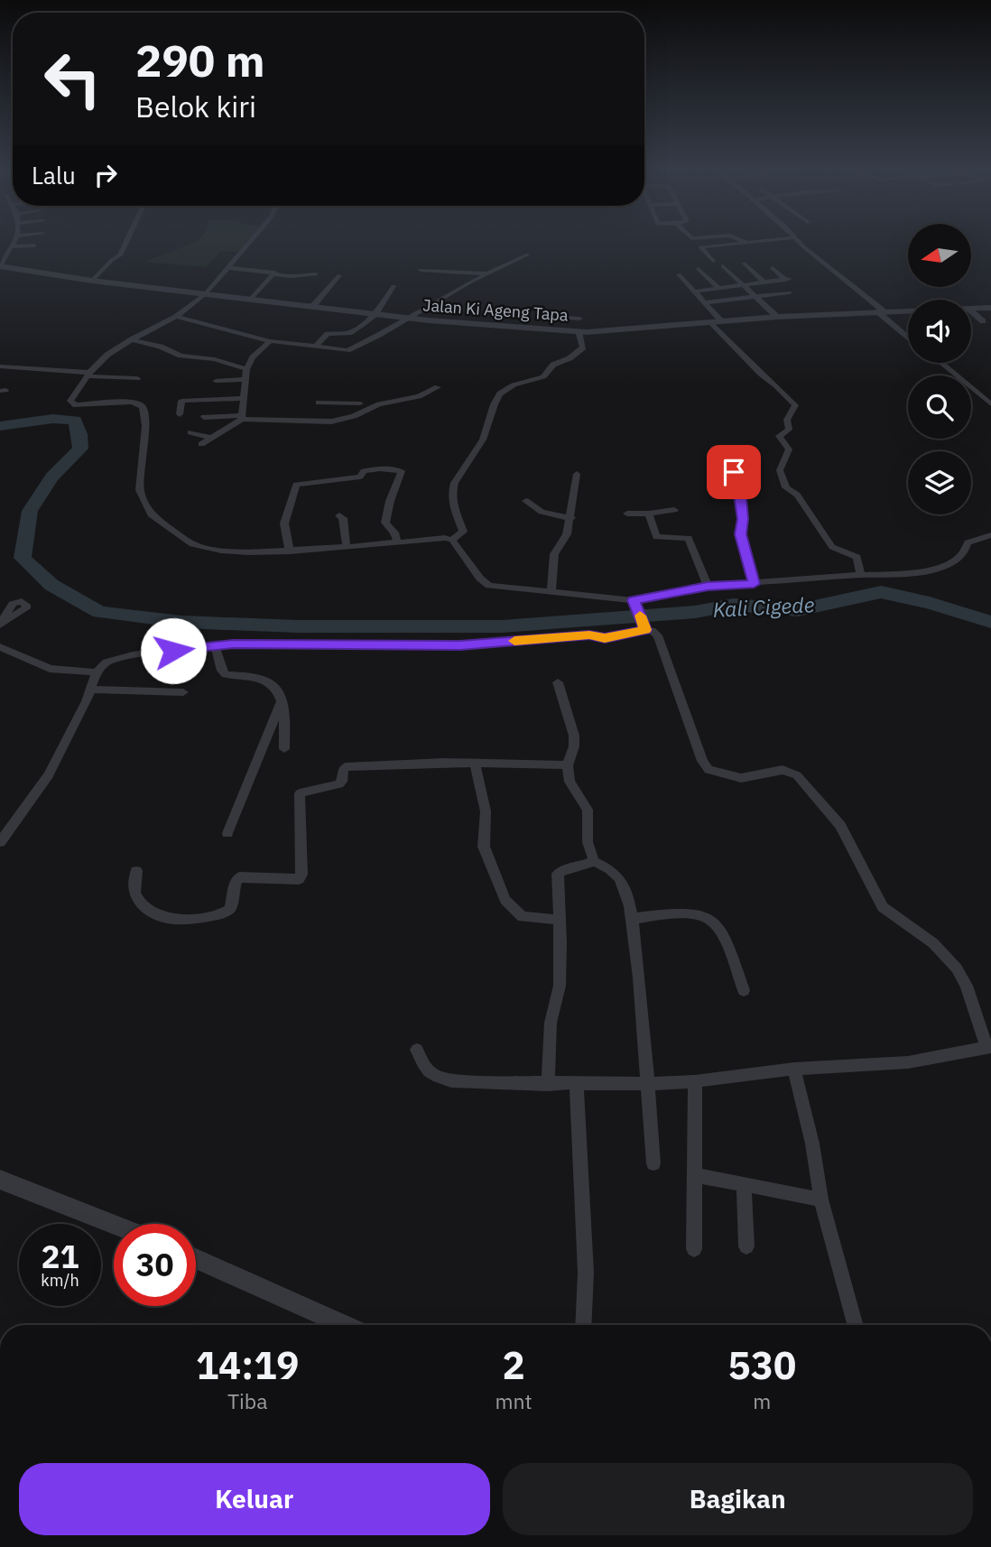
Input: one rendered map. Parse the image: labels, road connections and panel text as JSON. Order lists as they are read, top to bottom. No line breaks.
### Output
{"streets":{"street":["Jalan Ki Ageng Tapa"]},"water":["Kali Cigede"],"north":"left","page":{"turn":["290 m","Belok kiri"],"then":"Lalu","speed":"21 km/h","limit":"30","eta":["14:19","Tiba","2","mnt","530","m"],"buttons":["Keluar","Bagikan"]}}
